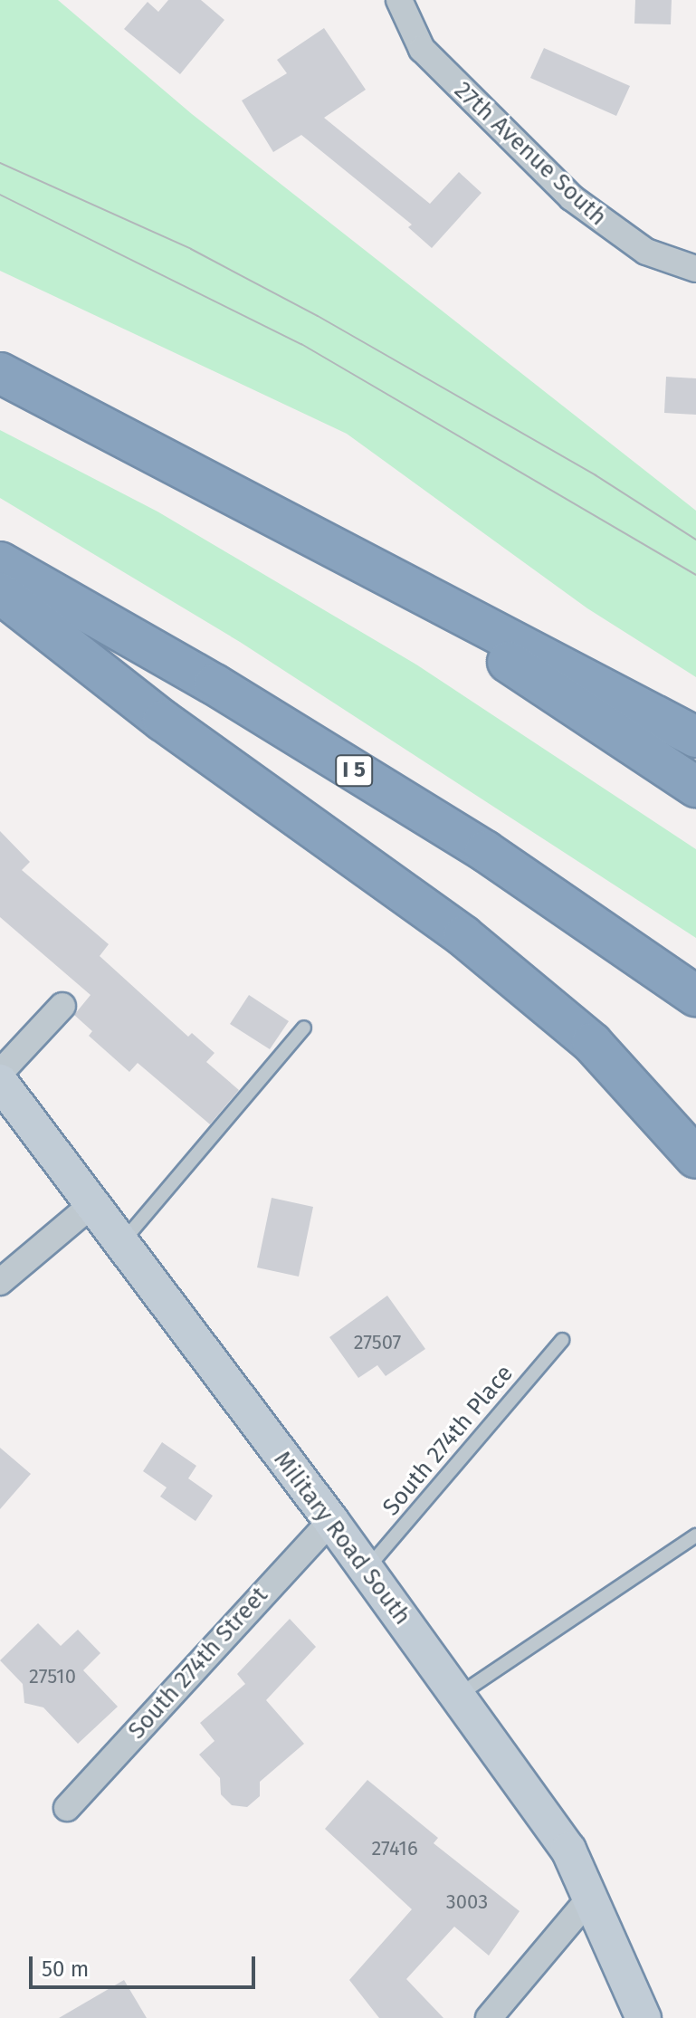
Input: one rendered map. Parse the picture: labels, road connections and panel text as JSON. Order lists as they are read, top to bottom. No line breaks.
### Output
{"streets":{"highway":["I 5"],"main road":["Military Road South"],"street":["27th Avenue South","South 274th Street"],"lane":["South 274th Place"]},"crossings":[["South 274th Place","Military Road South"],["Military Road South","South 274th Street"]],"house_numbers":["27507","27510","27416","3003"],"scale_bar":"50 m"}
